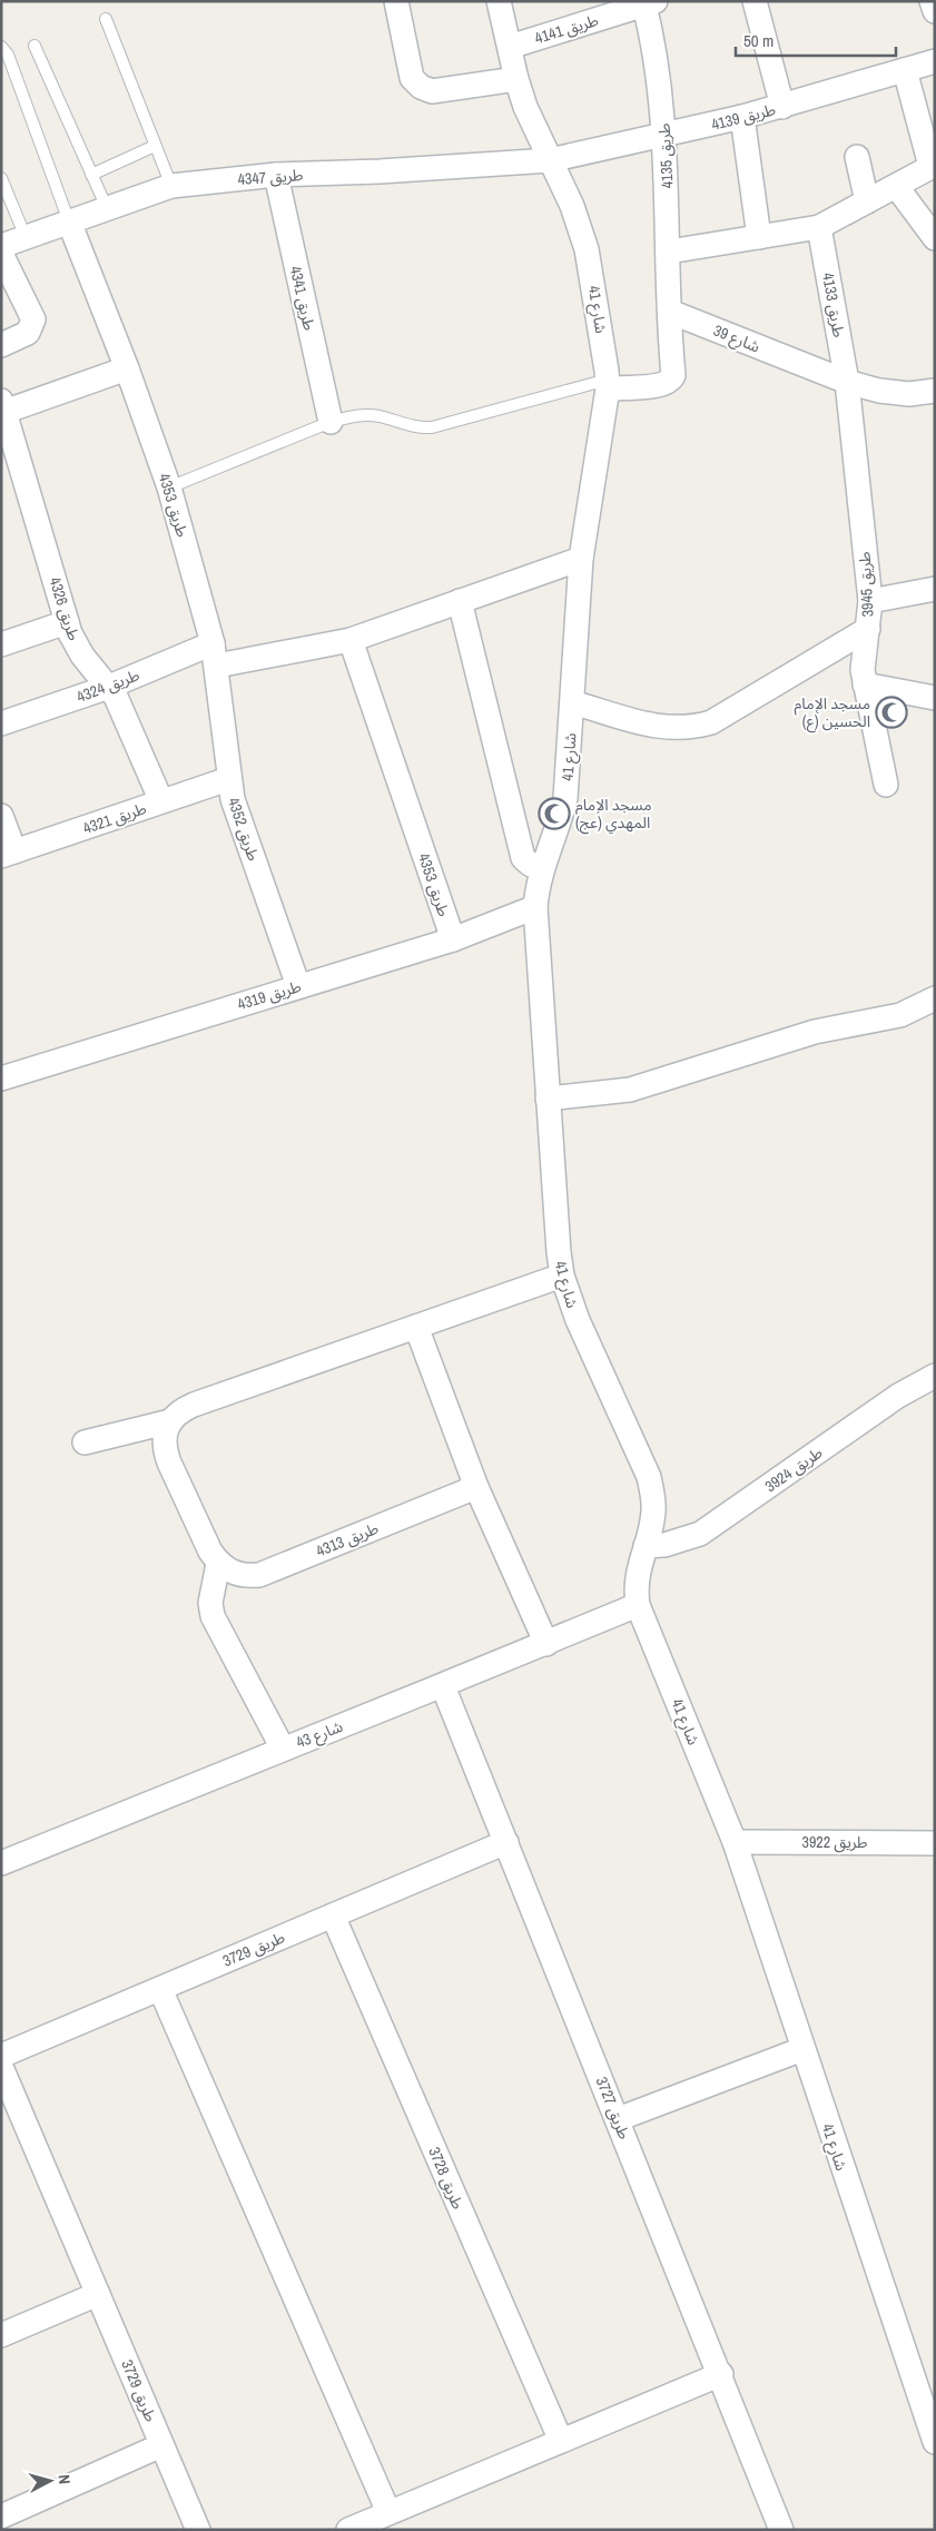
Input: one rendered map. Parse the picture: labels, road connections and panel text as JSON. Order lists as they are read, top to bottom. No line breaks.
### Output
{"streets":{"street":["طريق 4141","طريق 4139","طريق 4135","طريق 4347","طريق 4341","طريق 4133","شارع 41","شارع 39","طريق 4353","طريق 3945","طريق 4326","طريق 4324","طريق 4321","طريق 4352","طريق 4319","طريق 3924","طريق 4313","شارع 43","طريق 3922","طريق 3729","طريق 3727","طريق 3728"]},"crossings":[["طريق 4141","طريق 4135"],["طريق 4141","شارع 41"],["طريق 4139","طريق 4135"],["طريق 4139","طريق 4347"],["طريق 4139","شارع 41"],["طريق 4135","شارع 39"],["طريق 4347","طريق 4341"],["طريق 4347","شارع 41"],["طريق 4347","طريق 4353"],["طريق 4133","شارع 39"],["طريق 4133","طريق 3945"],["شارع 41","طريق 4319"],["شارع 41","طريق 3924"],["شارع 41","شارع 43"],["شارع 41","طريق 3922"],["شارع 39","طريق 3945"],["طريق 4353","طريق 4324"],["طريق 4353","طريق 4352"],["طريق 4353","طريق 4319"],["طريق 4326","طريق 4324"],["طريق 4326","طريق 4321"],["طريق 4324","طريق 4352"],["طريق 4321","طريق 4352"],["طريق 4352","طريق 4319"],["شارع 43","طريق 3727"],["طريق 3729","طريق 3727"],["طريق 3729","طريق 3728"]],"places":{"mosque":["مسجد الإمام الحسين (ع)","مسجد الإمام المهدي (عج)"]},"scale_bar":"50 m","north":"right"}
